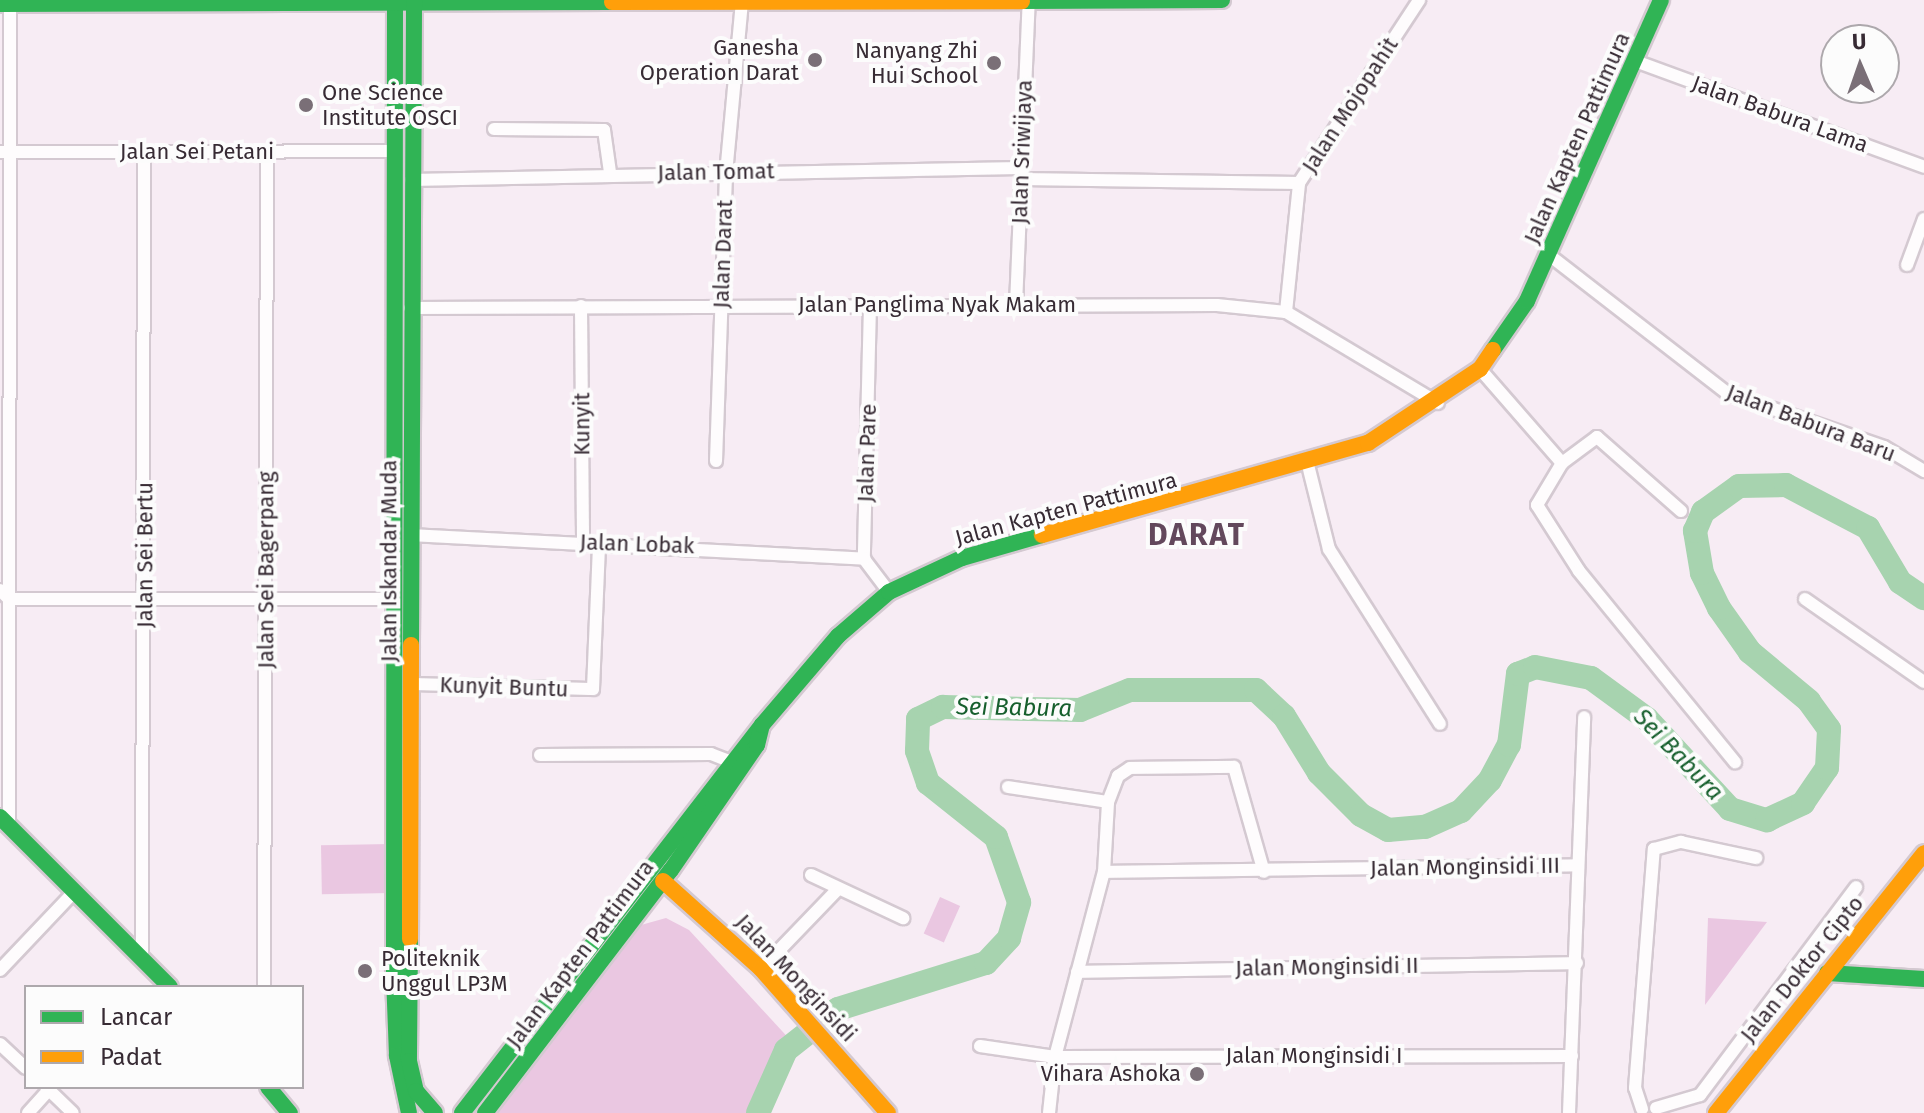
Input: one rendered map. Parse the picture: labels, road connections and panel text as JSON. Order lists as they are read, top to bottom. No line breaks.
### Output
{"streets":{"main road":["Jalan Kapten Pattimura","Jalan Iskandar Muda","Jalan Doktor Cipto","Jalan Monginsidi"],"street":["Jalan Mojopahit","Jalan Babura Lama","Jalan Sei Petani","Jalan Sriwijaya","Jalan Tomat","Jalan Darat","Jalan Panglima Nyak Makam","Jalan Babura Baru","Kunyit","Jalan Pare","Jalan Lobak","Jalan Sei Bertu","Jalan Sei Bagerpang","Kunyit Buntu","Jalan Monginsidi III","Jalan Monginsidi II","Jalan Monginsidi I"]},"crossings":[["Jalan Mojopahit","Jalan Tomat"],["Jalan Mojopahit","Jalan Panglima Nyak Makam"],["Jalan Babura Lama","Jalan Kapten Pattimura"],["Jalan Kapten Pattimura","Jalan Panglima Nyak Makam"],["Jalan Kapten Pattimura","Jalan Babura Baru"],["Jalan Kapten Pattimura","Jalan Monginsidi"],["Jalan Sei Petani","Jalan Sei Bertu"],["Jalan Sei Petani","Jalan Iskandar Muda"],["Jalan Sei Petani","Jalan Sei Bagerpang"],["Jalan Sriwijaya","Jalan Tomat"],["Jalan Sriwijaya","Jalan Panglima Nyak Makam"],["Jalan Tomat","Jalan Darat"],["Jalan Tomat","Jalan Iskandar Muda"],["Jalan Darat","Jalan Panglima Nyak Makam"],["Jalan Panglima Nyak Makam","Kunyit"],["Jalan Panglima Nyak Makam","Jalan Pare"],["Jalan Panglima Nyak Makam","Jalan Iskandar Muda"],["Kunyit","Jalan Lobak"],["Jalan Pare","Jalan Lobak"],["Jalan Lobak","Jalan Iskandar Muda"],["Jalan Lobak","Kunyit Buntu"],["Jalan Iskandar Muda","Kunyit Buntu"],["Jalan Monginsidi III","Jalan Monginsidi II"],["Jalan Monginsidi III","Jalan Monginsidi I"]],"districts":["DARAT"],"water":["Sei Babura"],"places":["Ganesha Operation Darat","Nanyang Zhi Hui School","One Science Institute OSCI","Politeknik Unggul LP3M","Vihara Ashoka"],"legend":["Lancar","Padat"],"north":"top"}
